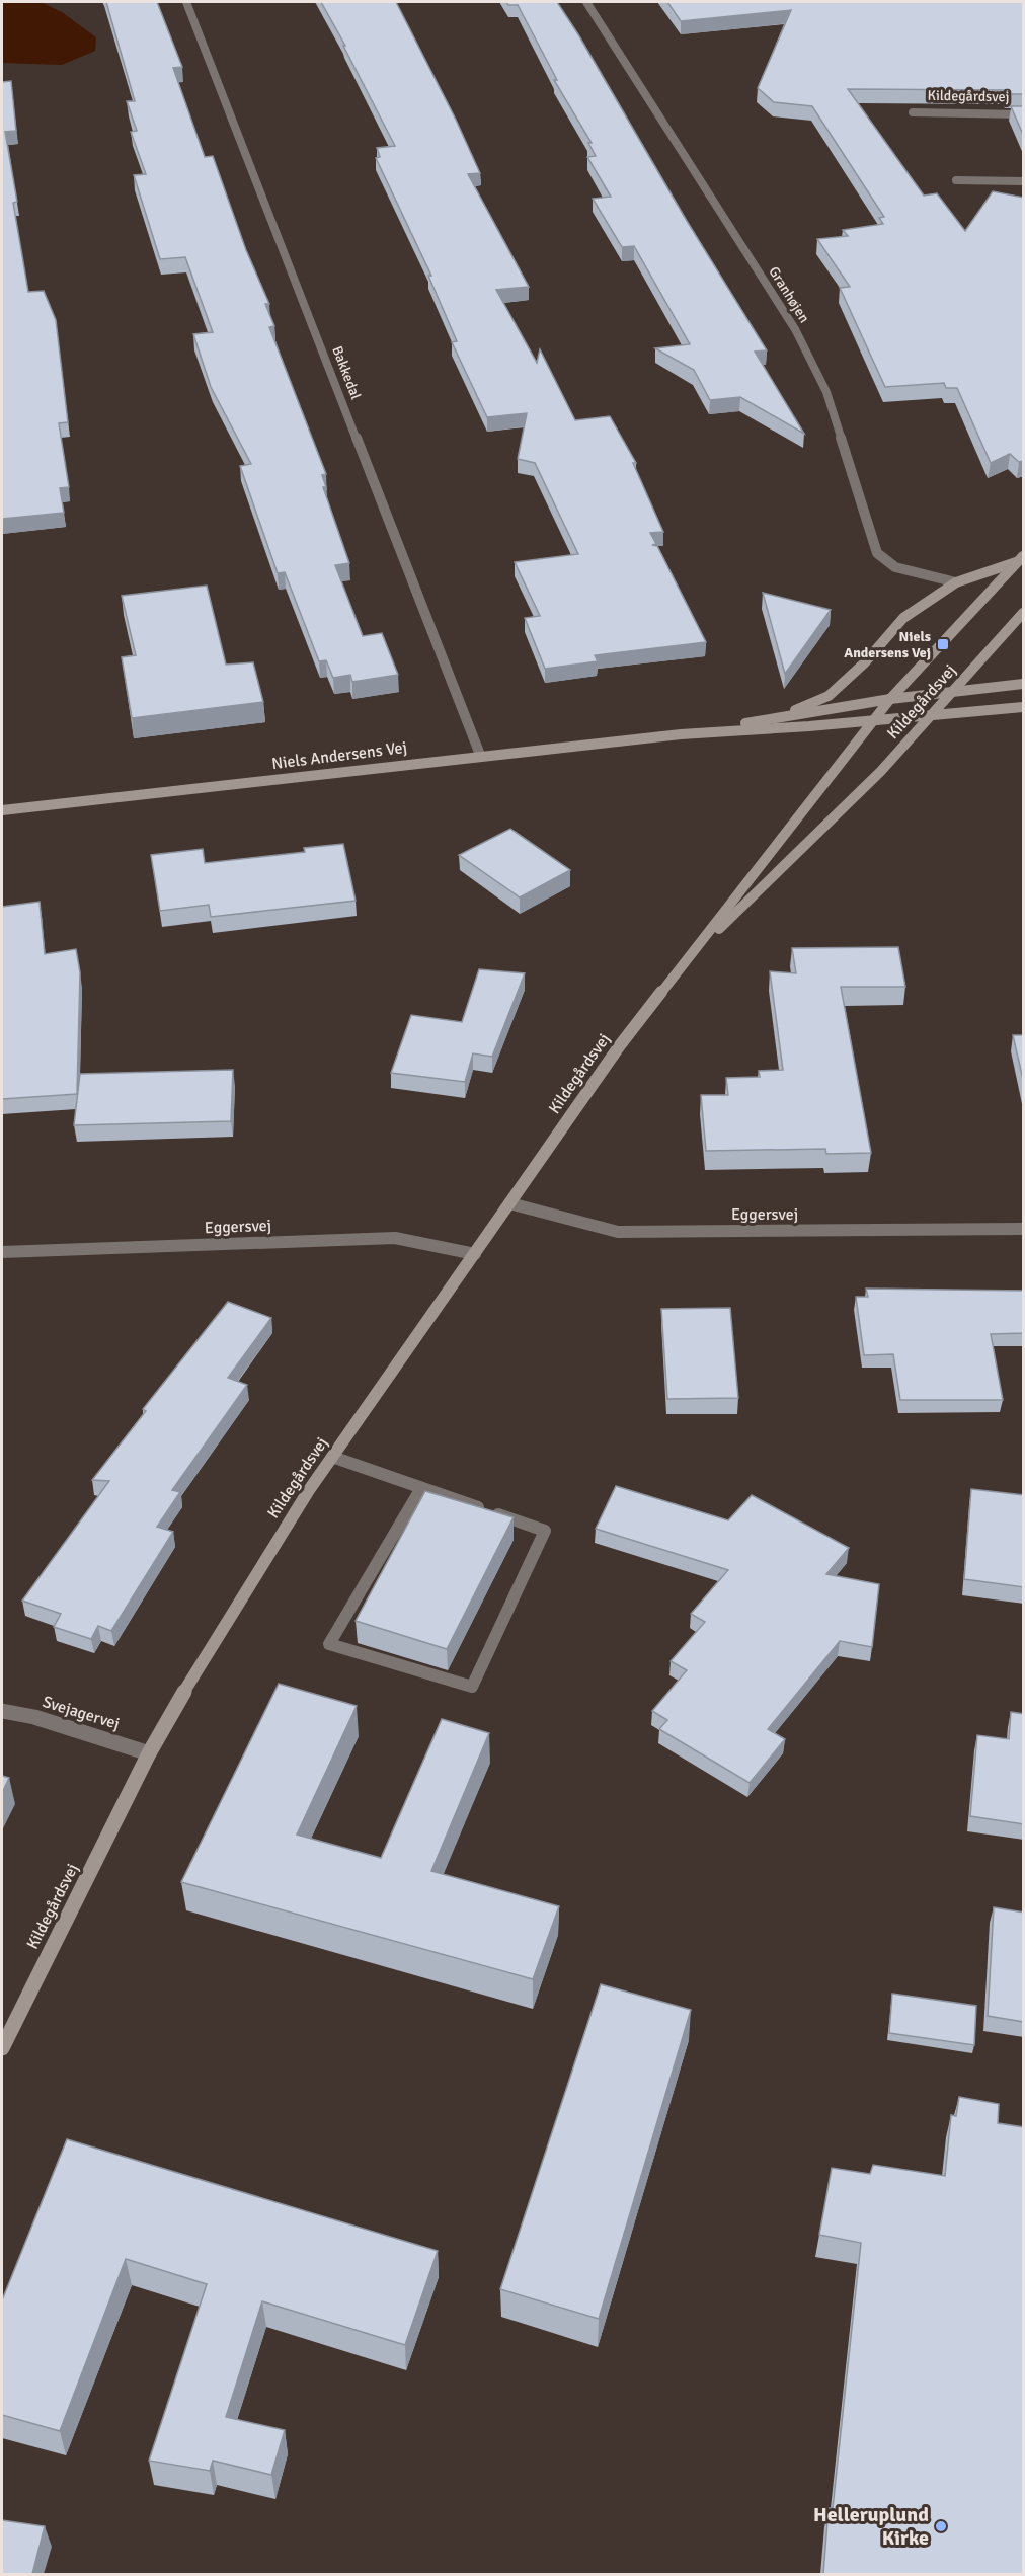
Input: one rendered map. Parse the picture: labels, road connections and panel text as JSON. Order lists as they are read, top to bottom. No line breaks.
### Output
{"streets":{"street":["Kildegårdsvej","Granhøjen","Bakkedal","Niels Andersens Vej","Eggersvej","Svejagervej"]},"crossings":[["Kildegårdsvej","Granhøjen"],["Kildegårdsvej","Niels Andersens Vej"],["Kildegårdsvej","Eggersvej"],["Kildegårdsvej","Svejagervej"],["Bakkedal","Niels Andersens Vej"]],"places":{"transit":["Niels Andersens Vej"],"other":["Helleruplund Kirke"]}}
